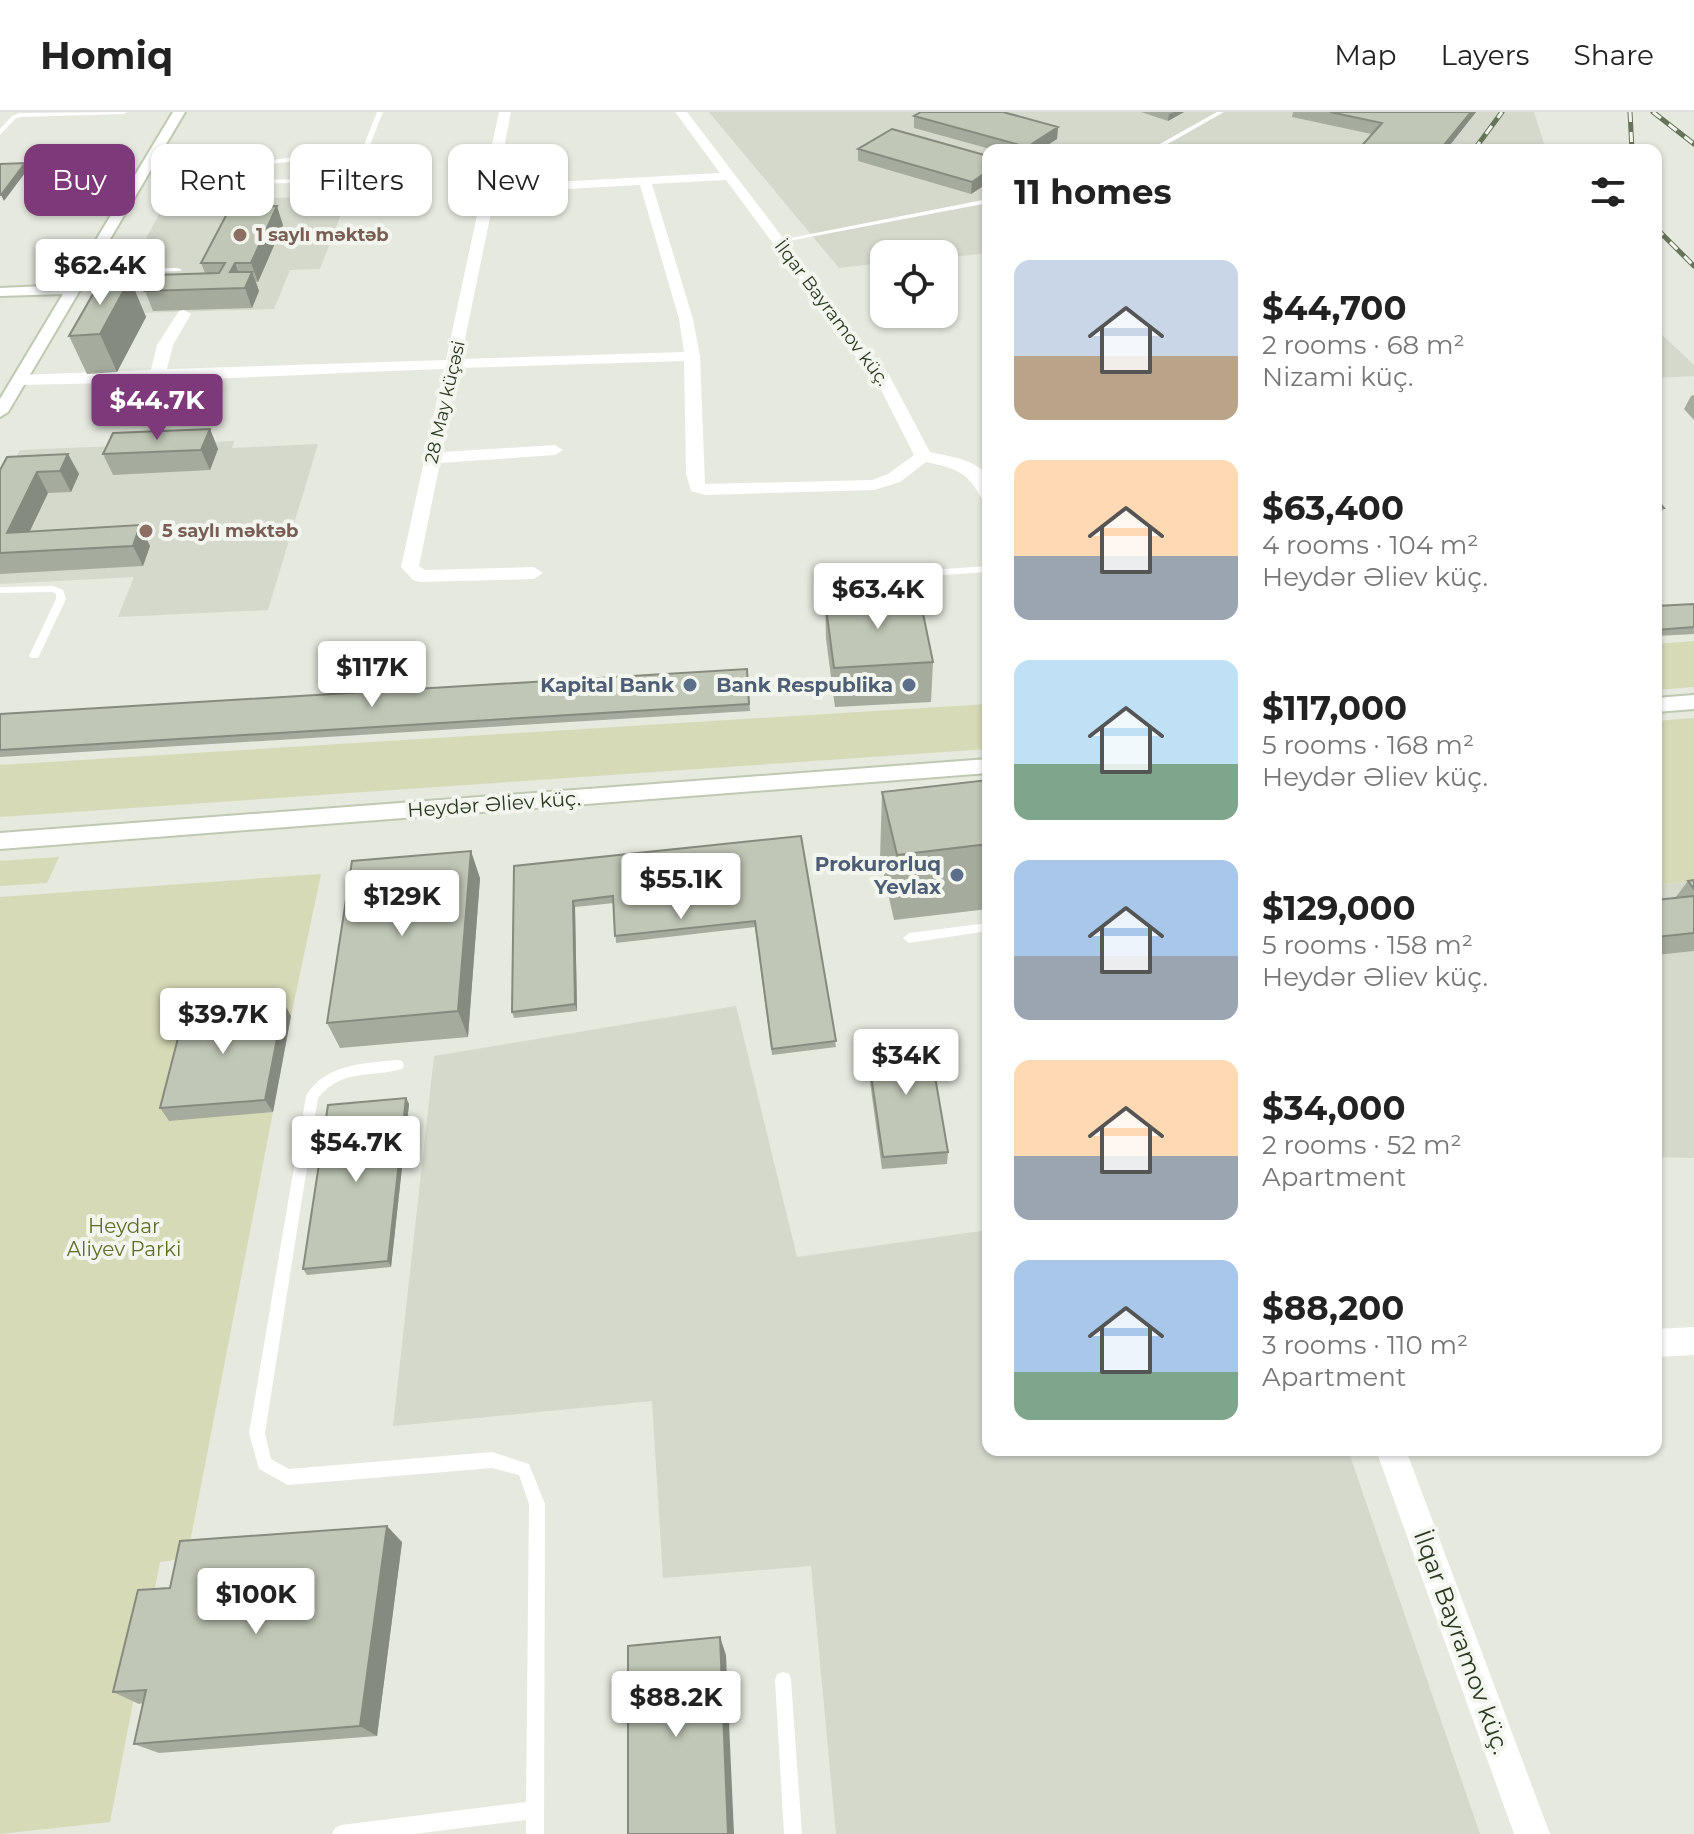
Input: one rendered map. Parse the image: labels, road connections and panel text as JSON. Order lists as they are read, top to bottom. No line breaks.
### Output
{"streets":{"street":["İlqar Bayramov küç.","28 May küçəsi","Heydər Əliev küç."]},"parks":["Heydar Aliyev Parki"],"places":["1 saylı məktəb","5 saylı məktəb","Kapital Bank","Bank Respublika","Prokurorluq Yevlax"],"page":{"header":"Homiq","nav":["Map","Layers","Share"],"chip":["Buy","Rent","Filters","New"],"heading":"11 homes","price":["$62.4K","$44.7K","$63.4K","$117K","$55.1K","$129K","$39.7K","$34K","$54.7K","$100K","$88.2K"],"list":[{"name":"$44,700","note":"2 rooms · 68 m² · Nizami küç."},{"name":"$63,400","note":"4 rooms · 104 m² · Heydər Əliev küç."},{"name":"$117,000","note":"5 rooms · 168 m² · Heydər Əliev küç."},{"name":"$129,000","note":"5 rooms · 158 m² · Heydər Əliev küç."},{"name":"$34,000","note":"2 rooms · 52 m² · Apartment"},{"name":"$88,200","note":"3 rooms · 110 m² · Apartment"}]}}
